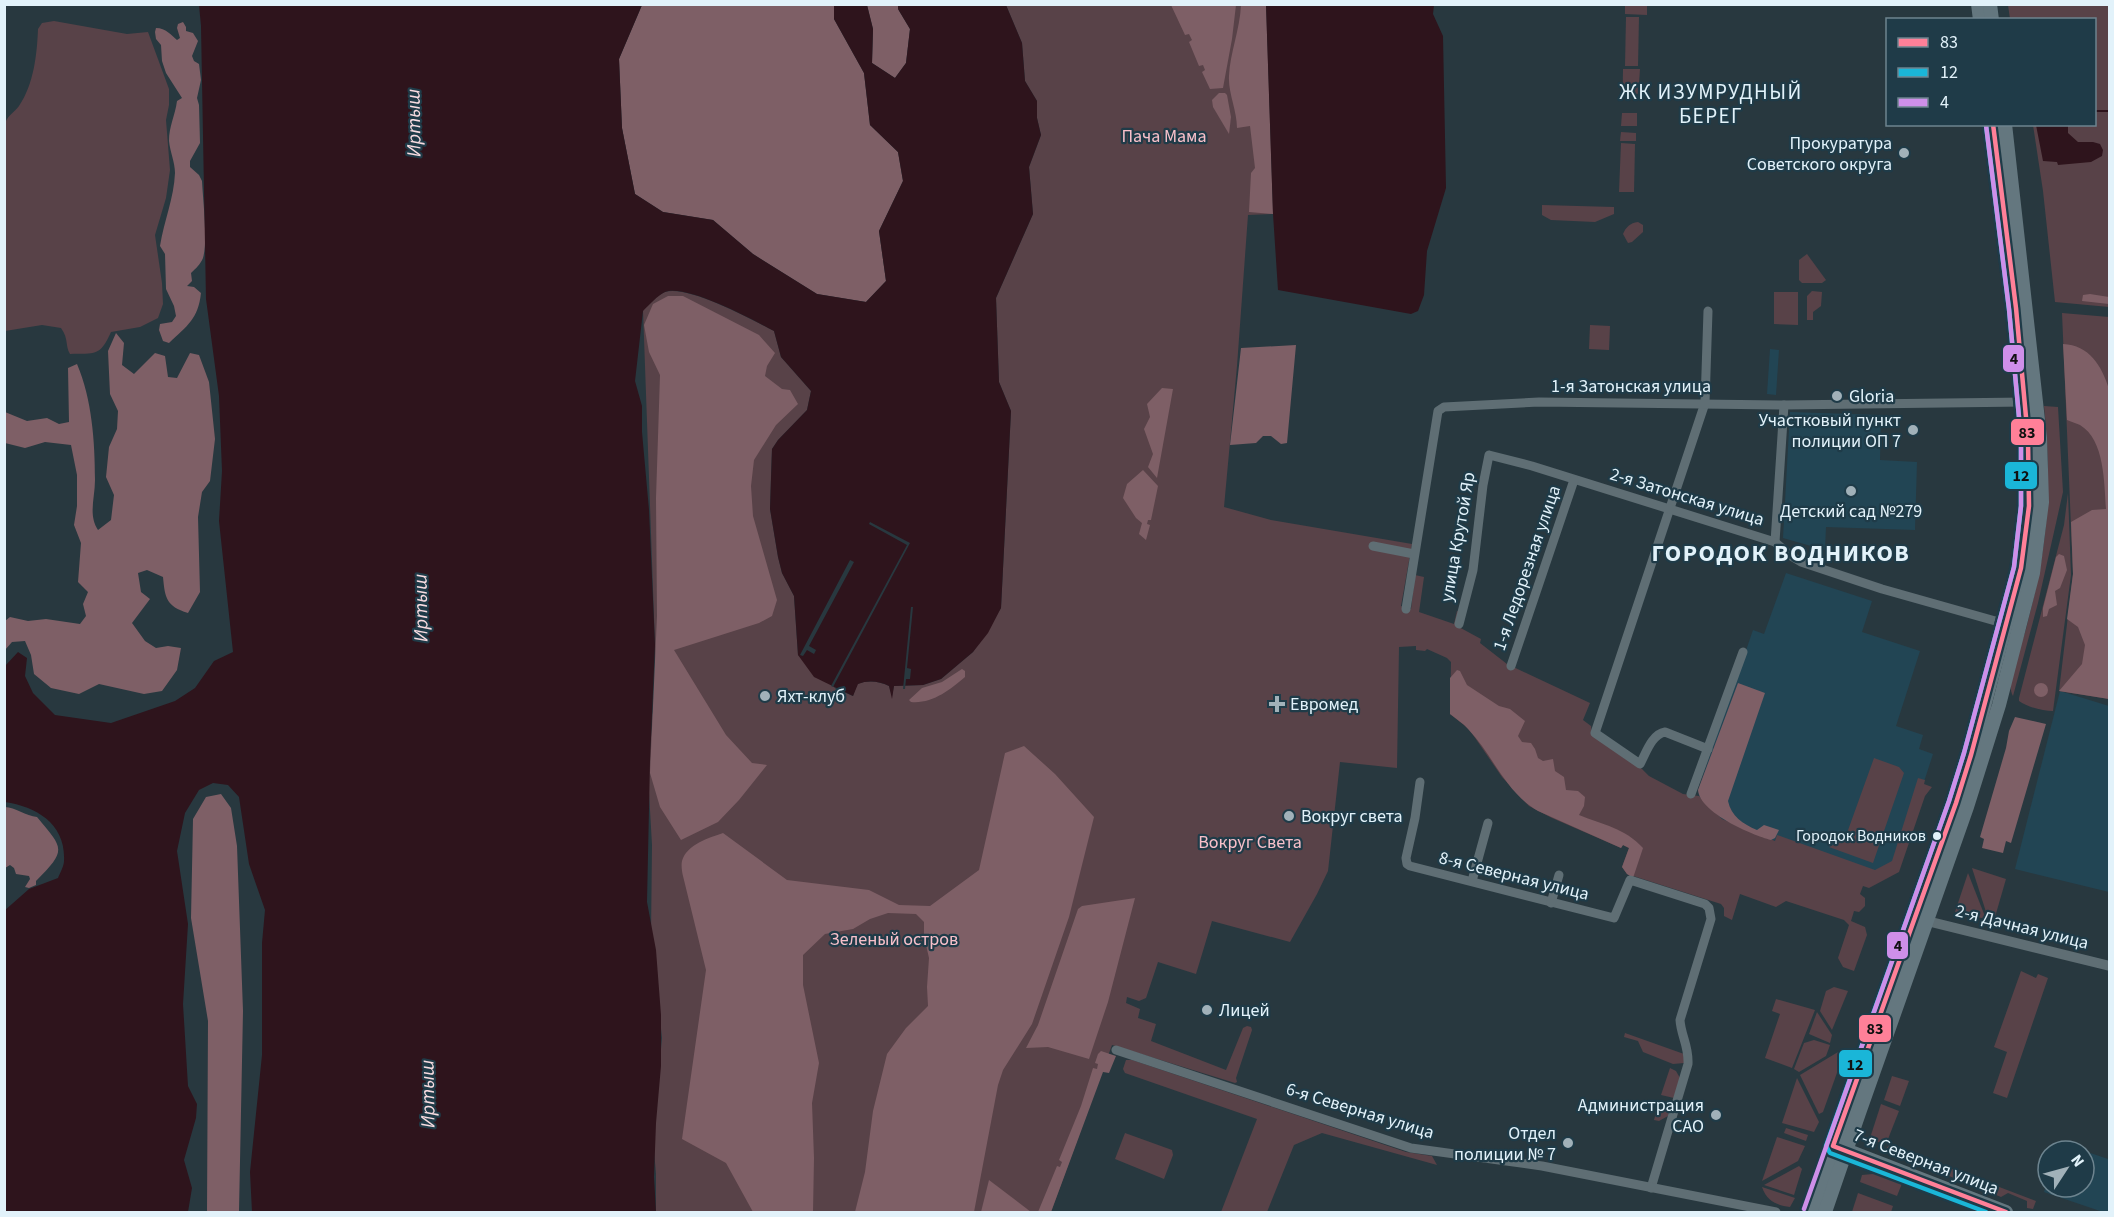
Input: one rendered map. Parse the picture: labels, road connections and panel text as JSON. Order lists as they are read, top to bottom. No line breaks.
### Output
{"streets":{"main road":["7-я Северная улица"],"street":["1-я Затонская улица","2-я Затонская улица","улица Крутой Яр","1-я Ледорезная улица","8-я Северная улица","2-я Дачная улица","6-я Северная улица"]},"crossings":[["2-я Затонская улица","улица Крутой Яр"],["2-я Затонская улица","1-я Ледорезная улица"],["8-я Северная улица","6-я Северная улица"]],"districts":["ЖК ИЗУМРУДНЫЙ БЕРЕГ","ГОРОДОК ВОДНИКОВ"],"water":["Иртыш"],"parks":["Пача Мама","Вокруг Света","Зеленый остров"],"places":{"other":["Прокуратура Советского округа","Gloria","Участковый пункт полиции ОП 7","Детский сад №279","Яхт-клуб","Вокруг света","Городок Водников","Лицей","Администрация САО","Отдел полиции № 7"],"health":["Евромед"]},"lines":["transit line 83","transit line 12","transit line 4"],"legend":["83","12","4"],"north":"top right"}
